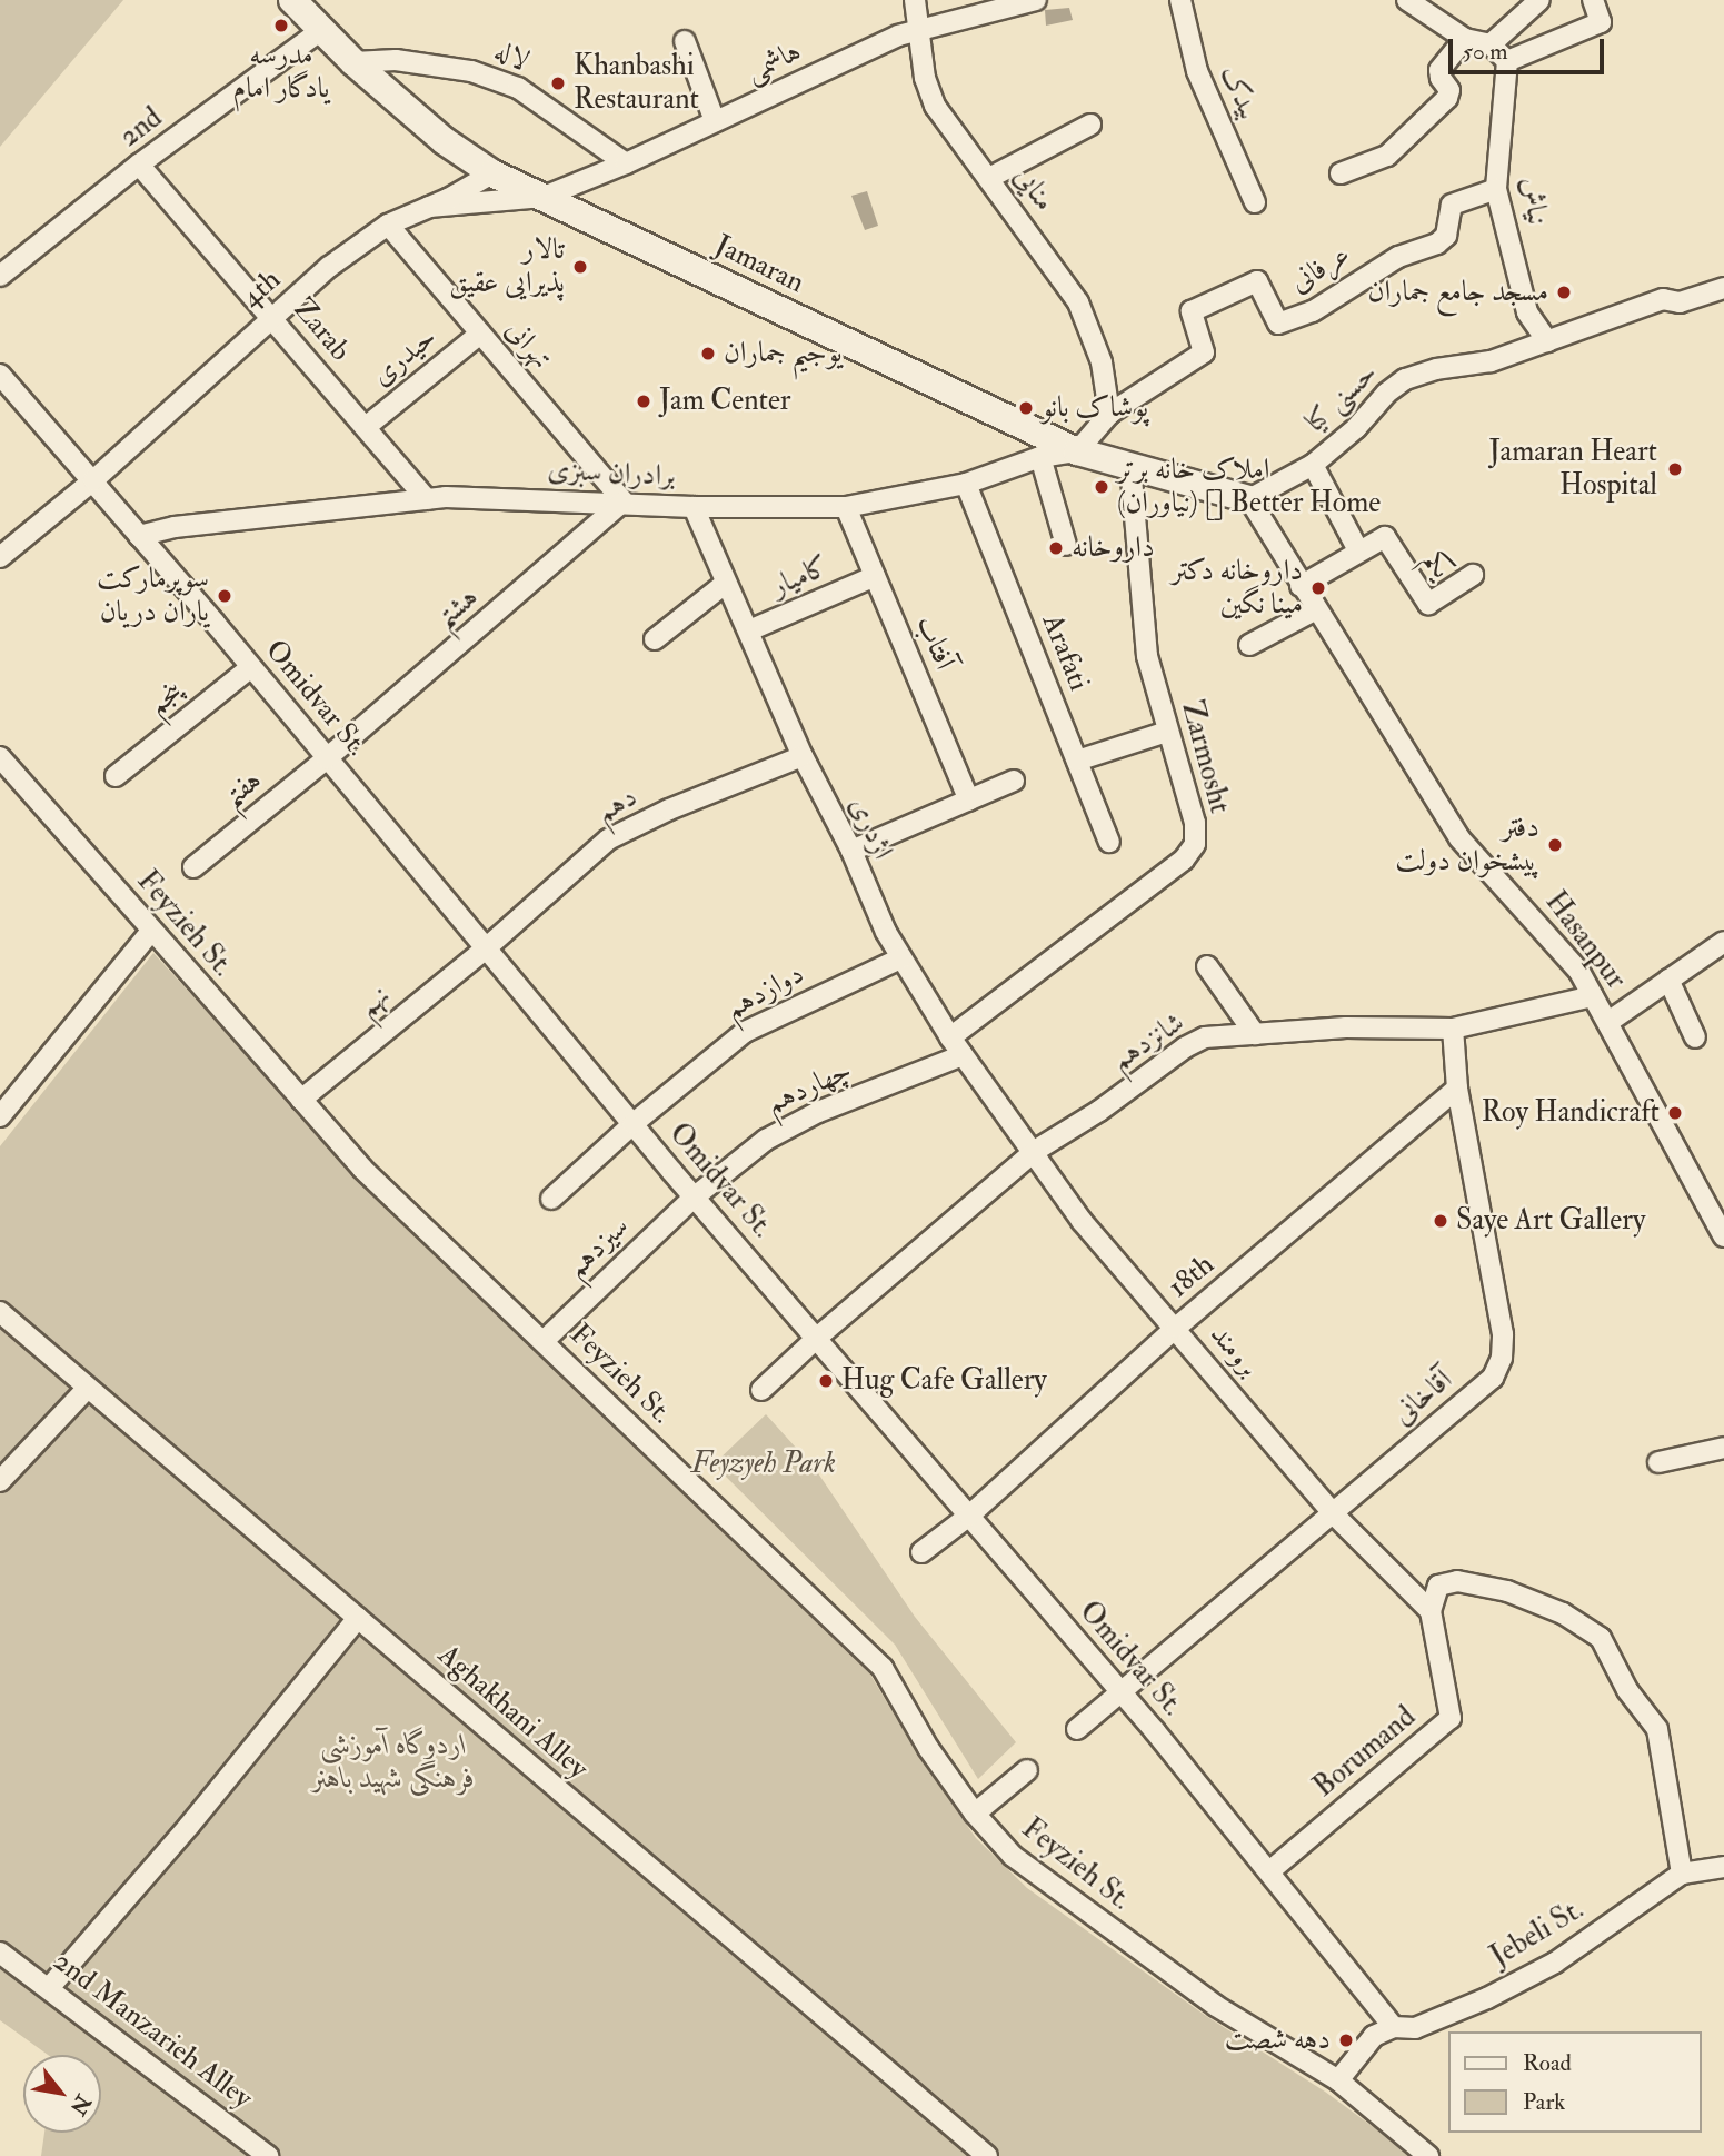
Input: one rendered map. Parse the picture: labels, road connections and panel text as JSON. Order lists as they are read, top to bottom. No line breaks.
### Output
{"streets":{"main road":["Jamaran"],"street":["لاله","هاشمی","بیدک","2nd","منایی","نیاش","عرفانی","4th","Zarab","تهرانی","حیدری","حسنی کیا","برادران سبزی","یکم","کامیار","هشتم","آفتاب","Arafati","پنجم","Omidvar St.","Zarmosht","هفتم","دهم","اژدری","Feyzieh St.","Hasanpur","دوازدهم","نهم","شانزدهم","چهاردهم","سیزدهم","18th","برومند","آقاخانی","Aghakhani Alley","Borumand","Jebeli St.","2nd Manzarieh Alley"]},"crossings":[["لاله","هاشمی"],["لاله","Jamaran"],["هاشمی","منایی"],["هاشمی","Jamaran"],["هاشمی","4th"],["2nd","Jamaran"],["2nd","Zarab"],["منایی","عرفانی"],["نیاش","عرفانی"],["نیاش","حسنی کیا"],["Jamaran","عرفانی"],["Jamaran","4th"],["Jamaran","حسنی کیا"],["Jamaran","برادران سبزی"],["Jamaran","Zarmosht"],["Jamaran","Hasanpur"],["عرفانی","برادران سبزی"],["4th","Zarab"],["4th","تهرانی"],["4th","Omidvar St."],["Zarab","حیدری"],["Zarab","برادران سبزی"],["تهرانی","حیدری"],["تهرانی","برادران سبزی"],["تهرانی","هشتم"],["حسنی کیا","Hasanpur"],["برادران سبزی","هشتم"],["برادران سبزی","آفتاب"],["برادران سبزی","Arafati"],["برادران سبزی","Omidvar St."],["برادران سبزی","اژدری"],["یکم","Hasanpur"],["کامیار","آفتاب"],["کامیار","اژدری"],["هشتم","Omidvar St."],["هشتم","هفتم"],["پنجم","Omidvar St."],["Omidvar St.","هفتم"],["Omidvar St.","دهم"],["Omidvar St.","دوازدهم"],["Omidvar St.","نهم"],["Omidvar St.","شانزدهم"],["Omidvar St.","چهاردهم"],["Omidvar St.","سیزدهم"],["Omidvar St.","18th"],["Omidvar St.","آقاخانی"],["Omidvar St.","Borumand"],["Omidvar St.","Jebeli St."],["Zarmosht","اژدری"],["دهم","اژدری"],["دهم","نهم"],["اژدری","دوازدهم"],["اژدری","شانزدهم"],["اژدری","چهاردهم"],["اژدری","برومند"],["Feyzieh St.","نهم"],["Feyzieh St.","سیزدهم"],["Feyzieh St.","Jebeli St."],["Hasanpur","شانزدهم"],["شانزدهم","برومند"],["شانزدهم","آقاخانی"],["چهاردهم","سیزدهم"],["18th","برومند"],["18th","آقاخانی"],["برومند","آقاخانی"]],"parks":["Feyzyeh Park","اردوگاه آموزشی فرهنگی شهید باهنر"],"places":["مدرسه یادگار امام","Khanbashi Restaurant","تالار پذیرایی عقیق","مسجد جامع جماران","یوجیم جماران","Jam Center","پوشاک بانو","Jamaran Heart Hospital","املاک خانه برتر (نیاوران) [] Better Home","داروخانه","داروخانه دکتر مینا نگین","سوپرمارکت یاران دریان","دفتر پیشخوان دولت","Roy Handicraft","Saye Art Gallery","Hug Cafe Gallery","دهه شصت"],"legend":["Road","Park"],"scale_bar":"50 m","north":"bottom right"}
